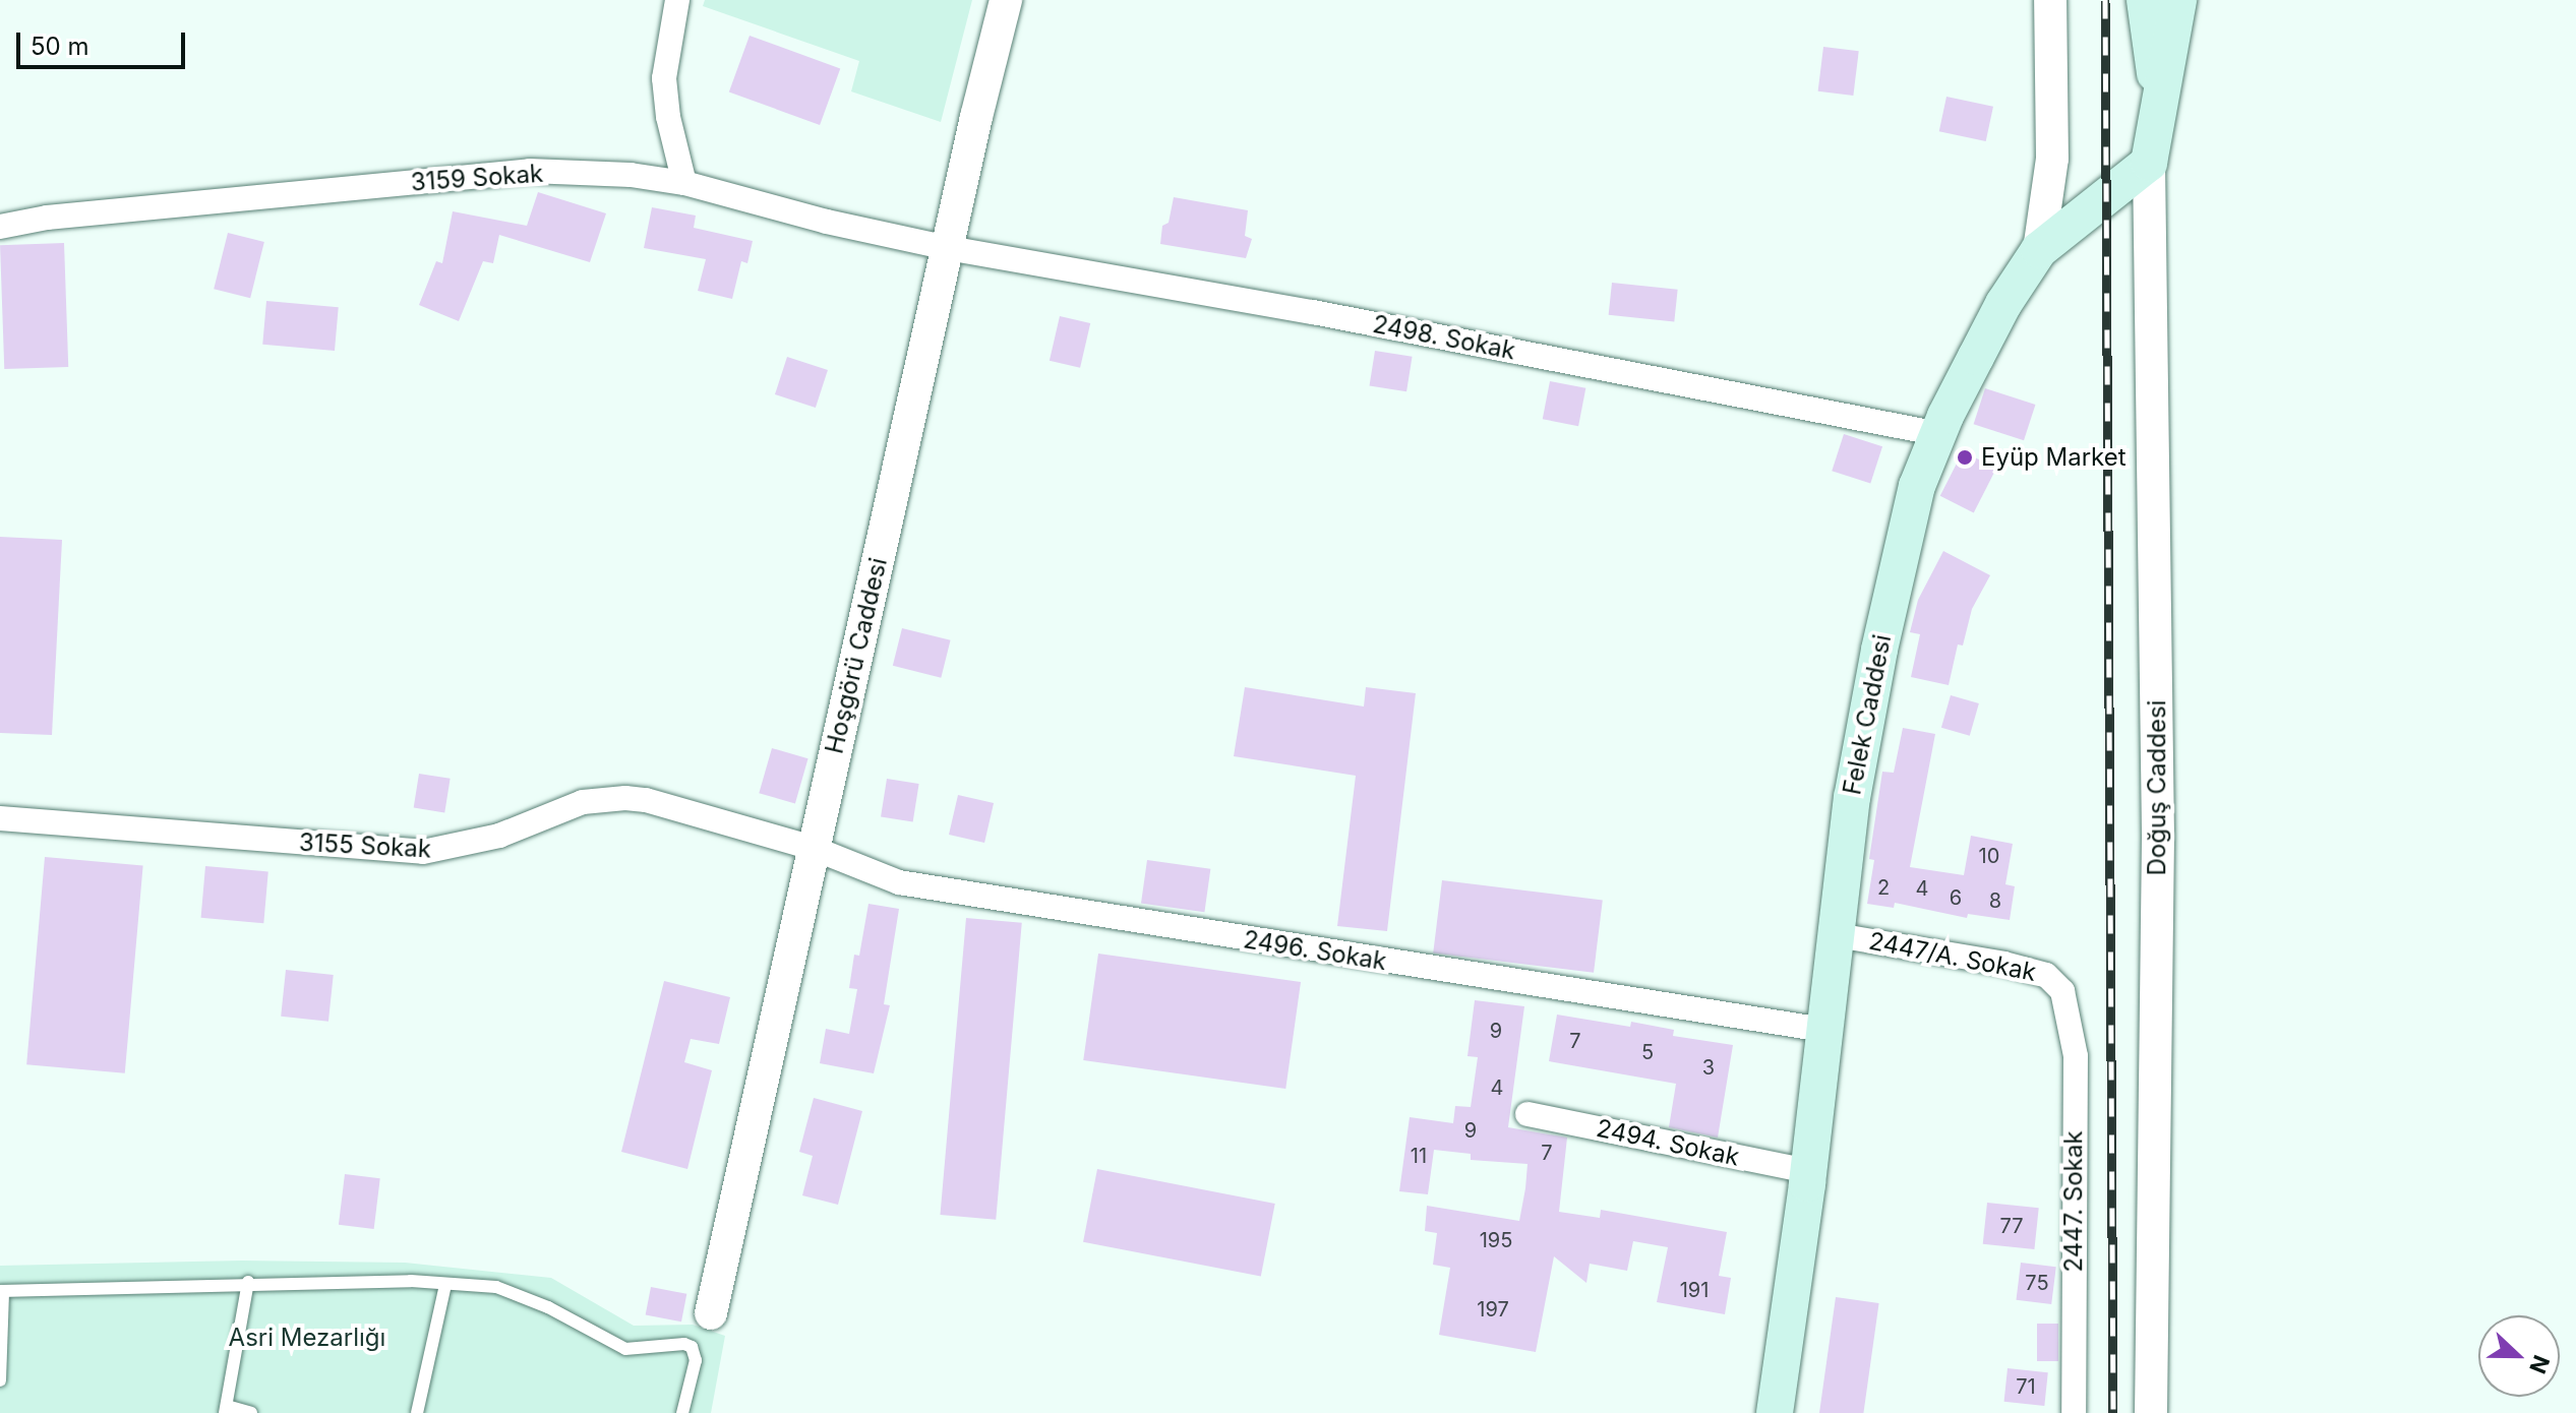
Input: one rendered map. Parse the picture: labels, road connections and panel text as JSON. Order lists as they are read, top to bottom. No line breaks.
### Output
{"streets":{"main road":["Felek Caddesi"],"street":["3159 Sokak","2498. Sokak","Hoşgörü Caddesi","Doğuş Caddesi","3155 Sokak","2496. Sokak","2447/A. Sokak","2494. Sokak","2447. Sokak"]},"crossings":[["3159 Sokak","2498. Sokak"],["3159 Sokak","Hoşgörü Caddesi"],["2498. Sokak","Hoşgörü Caddesi"],["2498. Sokak","Felek Caddesi"],["Hoşgörü Caddesi","3155 Sokak"],["Hoşgörü Caddesi","2496. Sokak"],["Felek Caddesi","Doğuş Caddesi"],["Felek Caddesi","2496. Sokak"],["Felek Caddesi","2447/A. Sokak"],["Felek Caddesi","2494. Sokak"],["3155 Sokak","2496. Sokak"],["2447/A. Sokak","2447. Sokak"]],"parks":["Asri Mezarlığı"],"places":["Eyüp Market"],"house_numbers":["10","2","4","6","8","9","7","5","3","4","9","7","11","77","195","75","191","197","71"],"scale_bar":"50 m","north":"right"}
